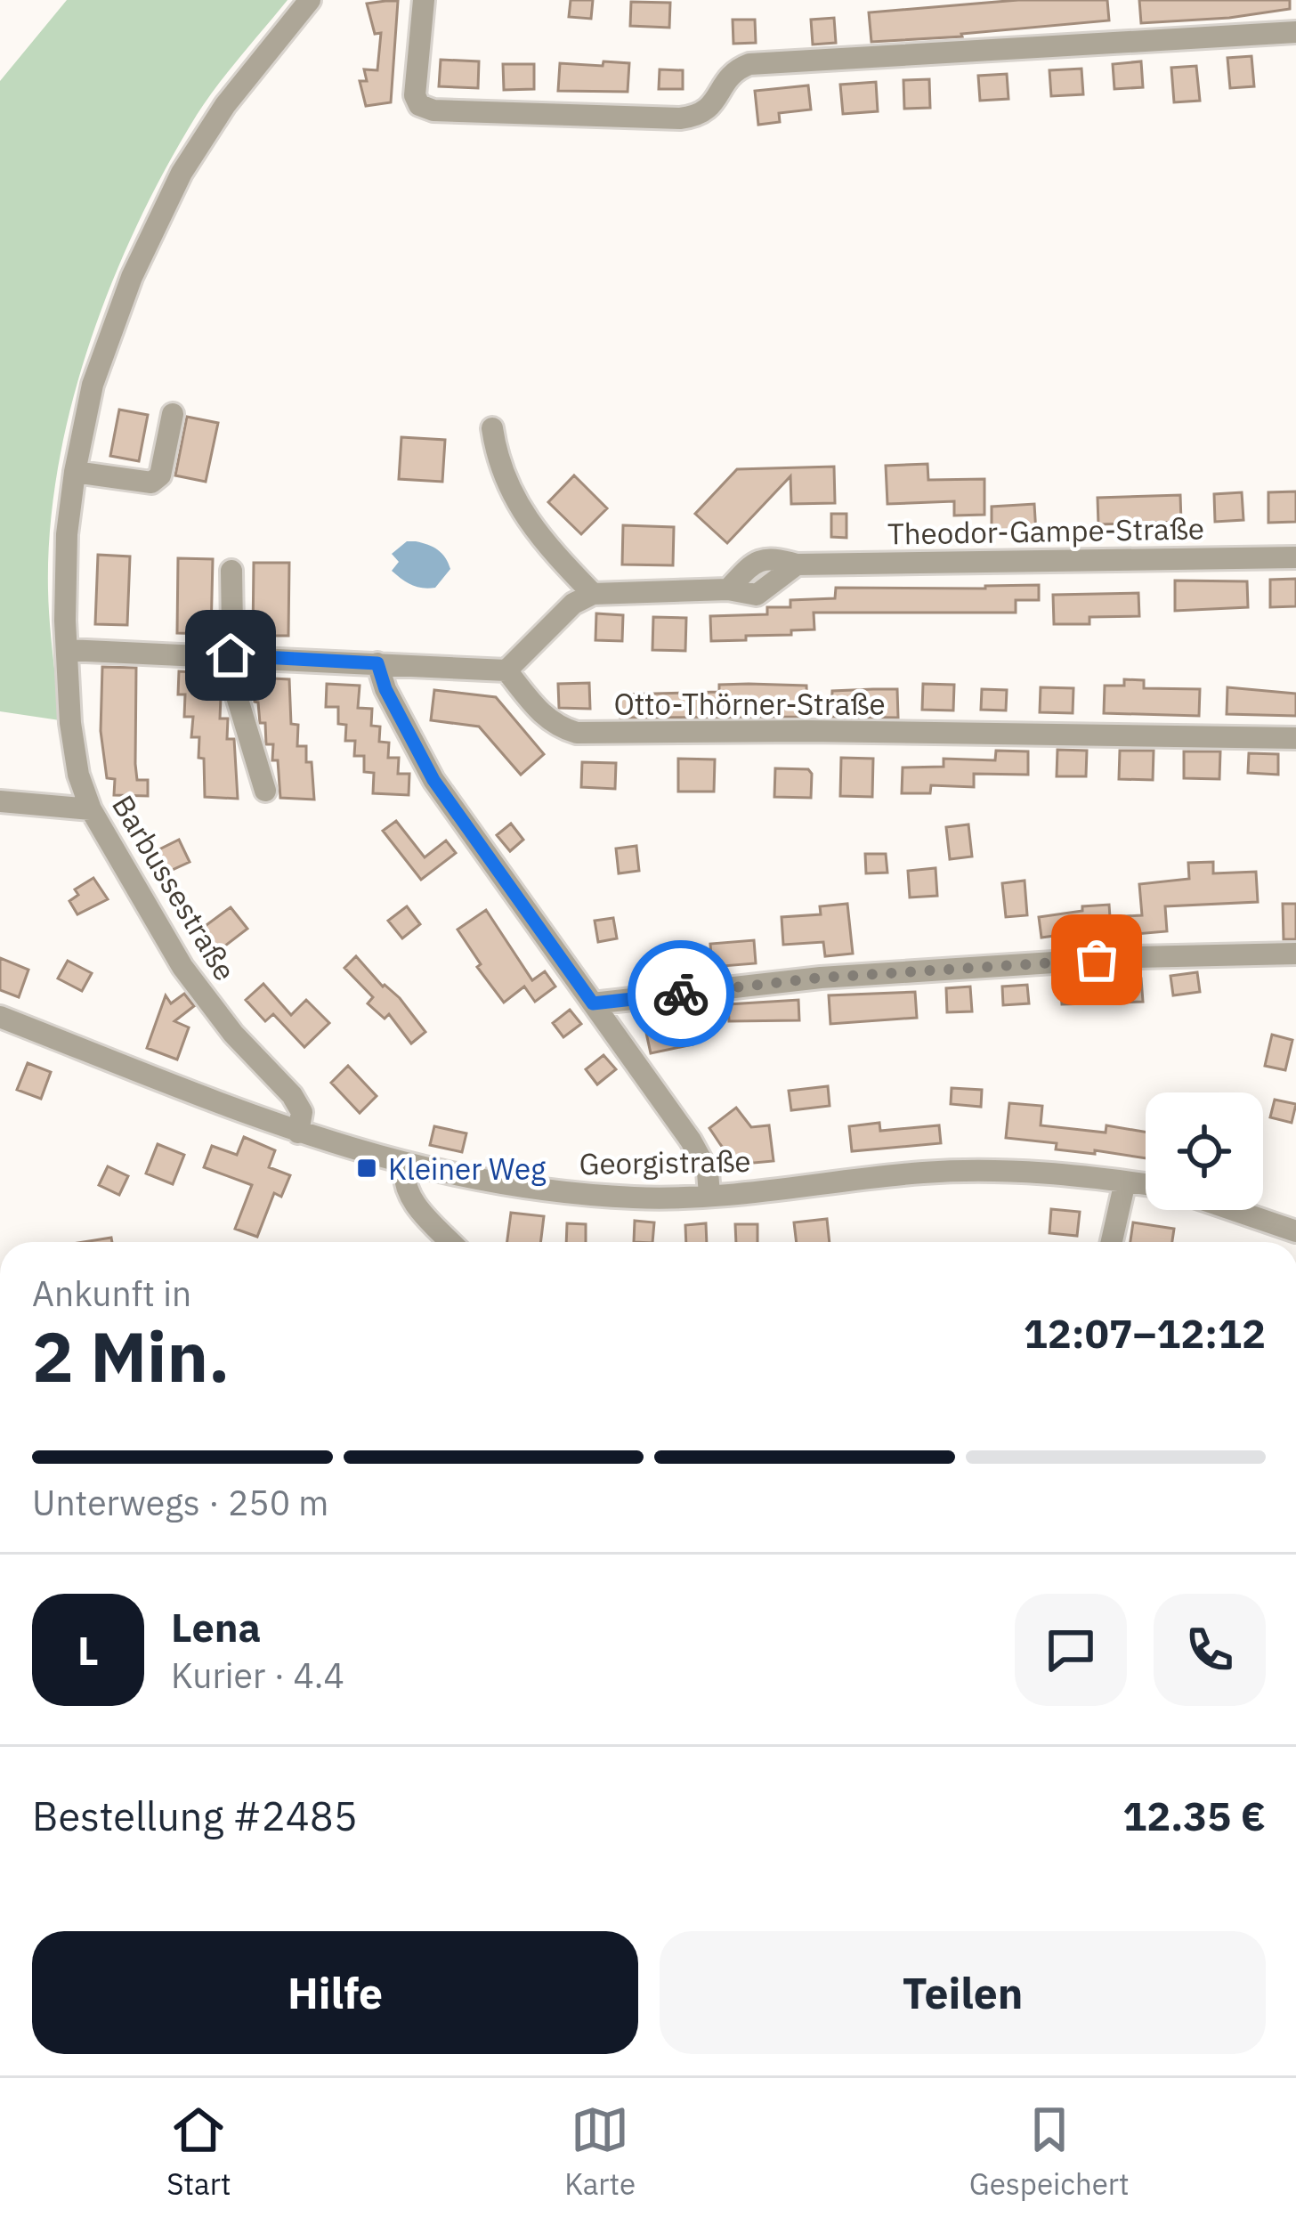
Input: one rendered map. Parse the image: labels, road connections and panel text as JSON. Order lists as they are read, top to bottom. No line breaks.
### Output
{"streets":{"street":["Theodor-Gampe-Straße","Otto-Thörner-Straße","Barbussestraße","Georgistraße"]},"crossings":[["Barbussestraße","Georgistraße"]],"places":{"transit":["Kleiner Weg"]},"page":{"heading":["2 Min.","Ankunft in","12:07–12:12"],"panel":["Lena","Kurier · 4.4","Bestellung #2485","12.35 €"],"bar":"Unterwegs · 250 m","round":"L","buttons":["Hilfe","Teilen"],"tabs":["Start","Karte","Gespeichert"]}}
